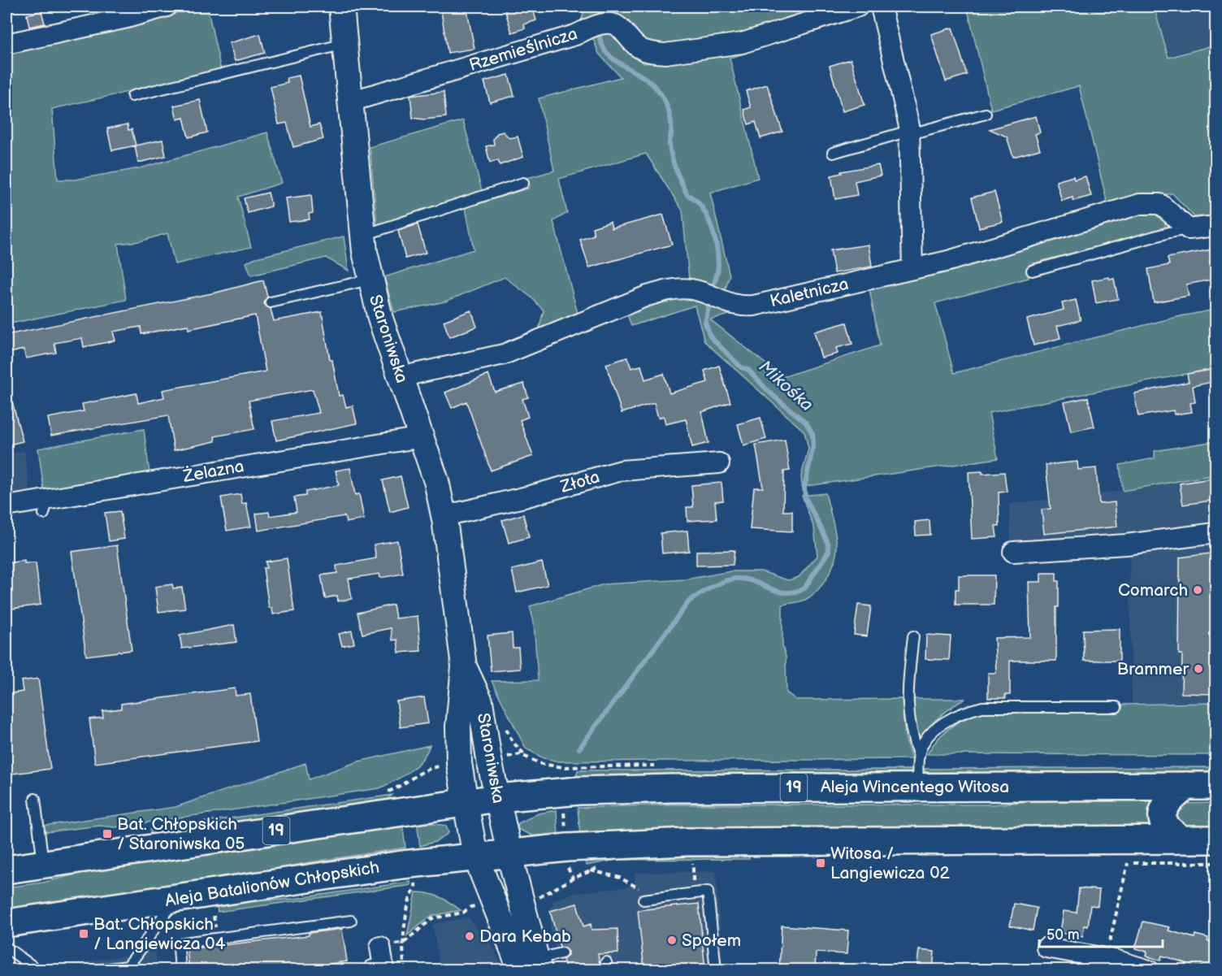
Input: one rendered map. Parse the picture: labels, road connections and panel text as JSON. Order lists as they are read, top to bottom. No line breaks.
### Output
{"streets":{"main road":["Aleja Wincentego Witosa","19","Aleja Batalionów Chłopskich"],"street":["Rzemieślnicza","Kaletnicza","Staroniwska","Żelazna","Złota"]},"crossings":[["Rzemieślnicza","Staroniwska"],["Kaletnicza","Staroniwska"],["Staroniwska","Żelazna"],["Staroniwska","Złota"],["Staroniwska","Aleja Wincentego Witosa"],["Staroniwska","19"],["Staroniwska","Aleja Batalionów Chłopskich"],["Aleja Wincentego Witosa","19"]],"water":["Mikośka"],"places":{"other":["Comarch","Brammer","Dara Kebab","Społem"],"transit":["Bat. Chłopskich / Staroniwska 05","Witosa / Langiewicza 02","Bat. Chłopskich / Langiewicza 04"]},"scale_bar":"50 m"}
